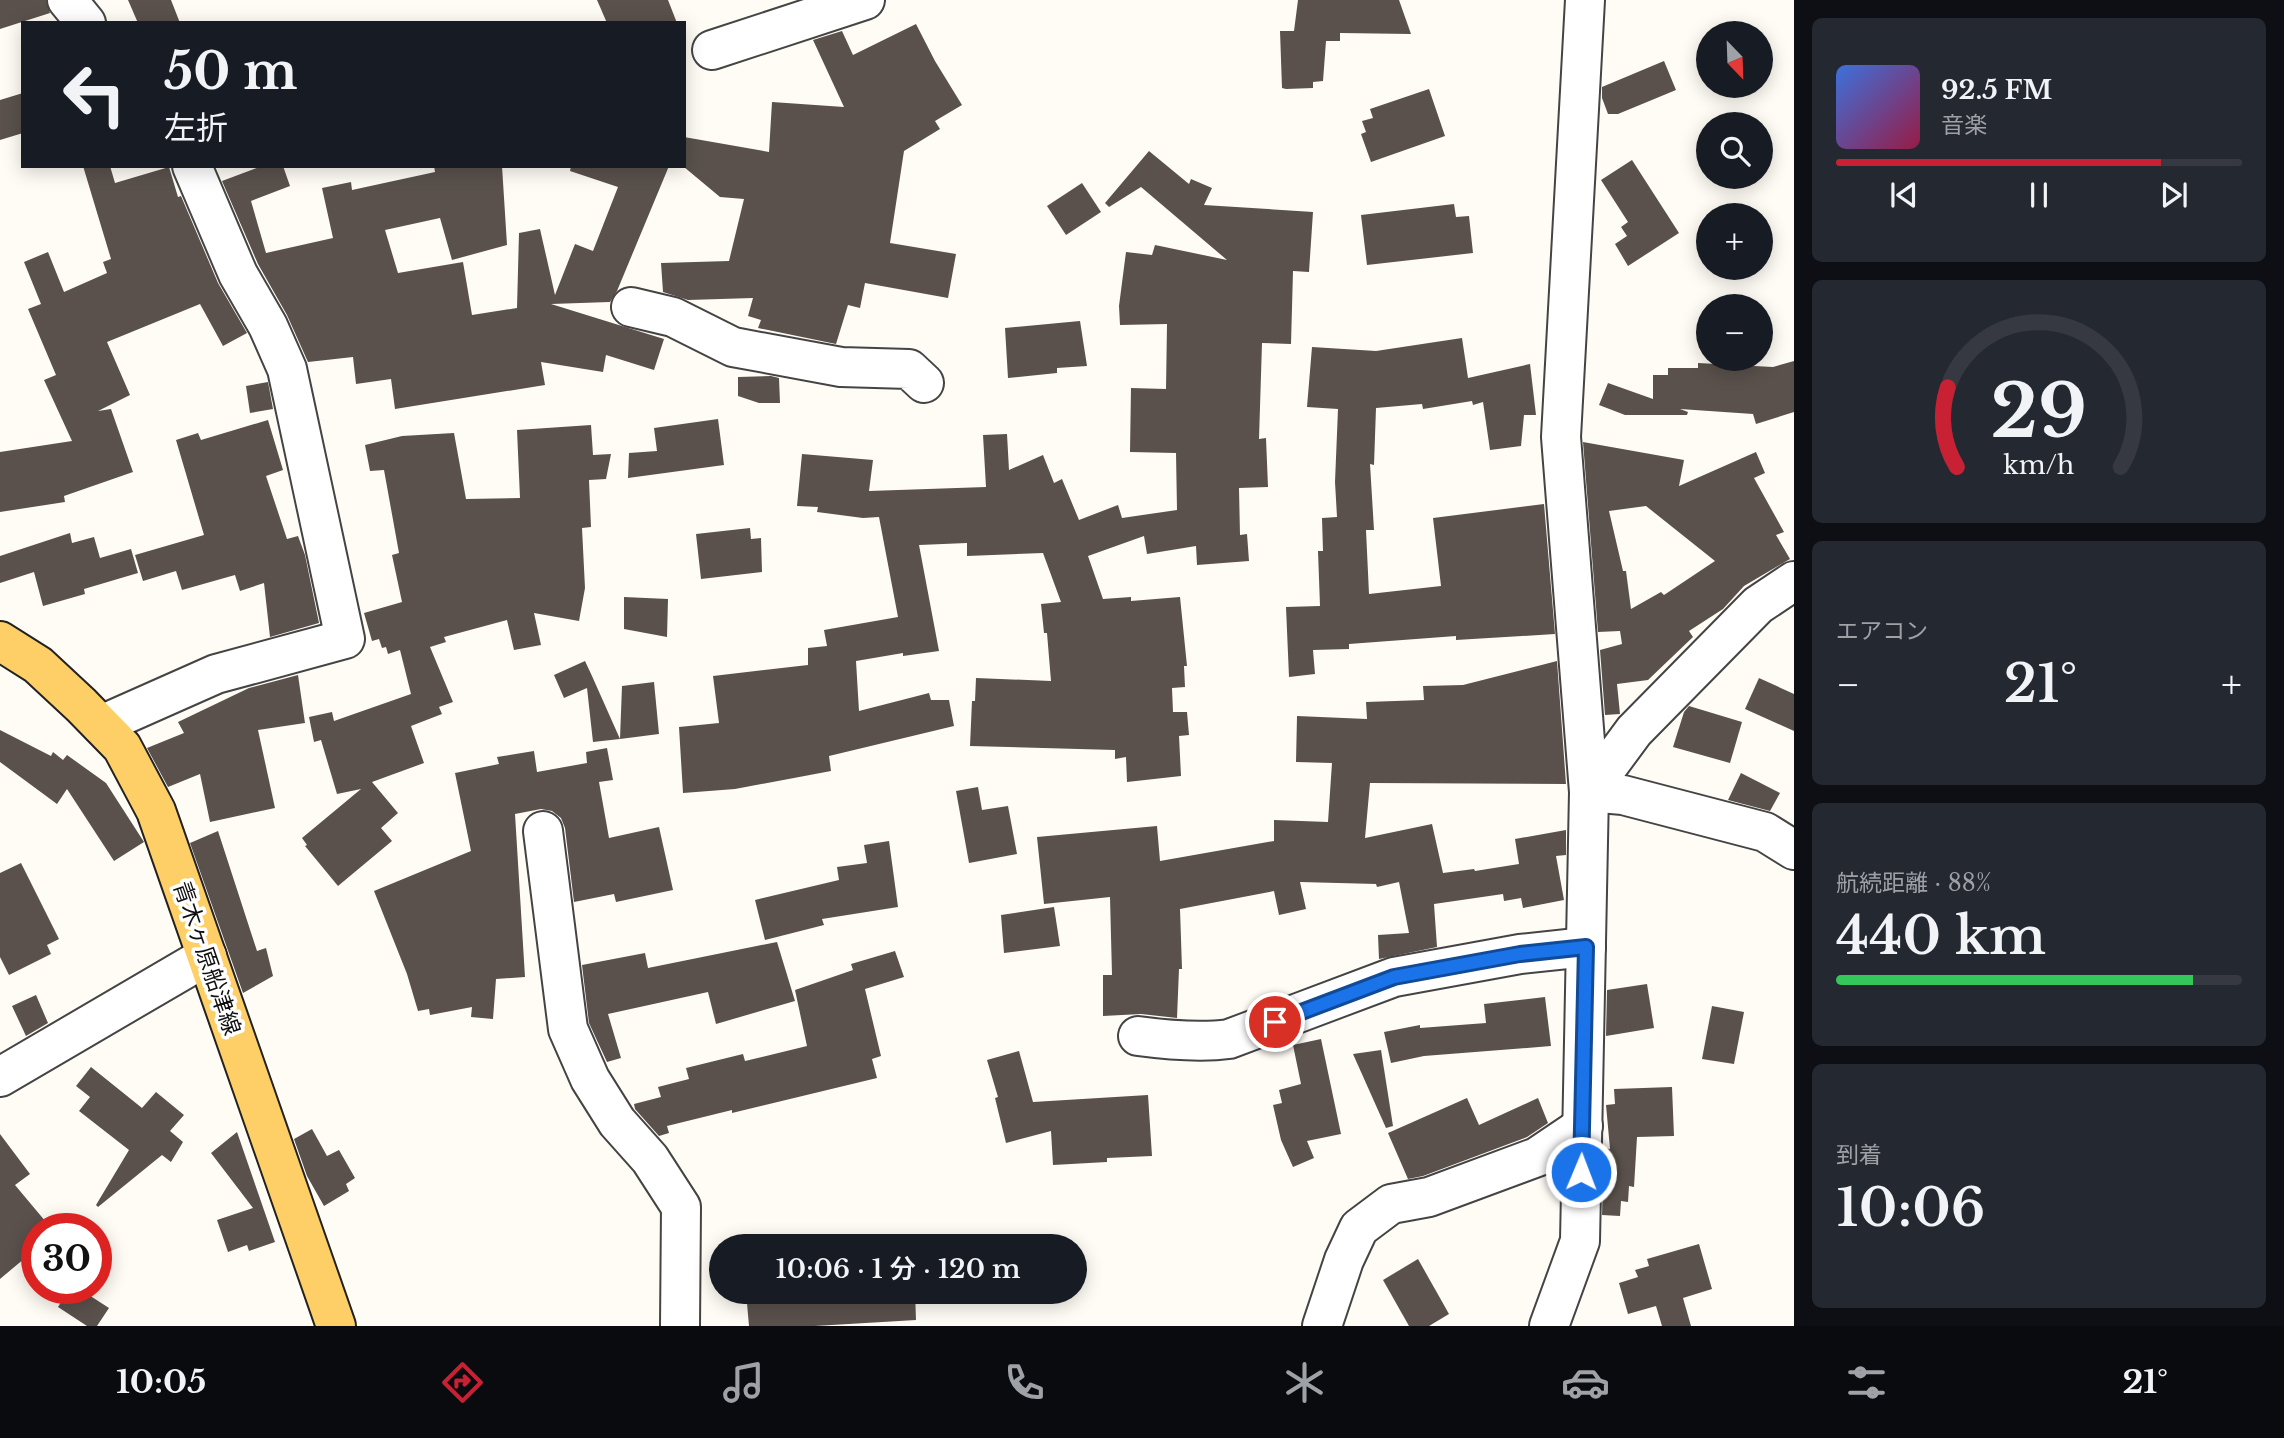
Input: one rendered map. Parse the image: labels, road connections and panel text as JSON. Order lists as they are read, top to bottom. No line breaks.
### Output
{"streets":{"main road":["青木ヶ原船津線"]},"north":"bottom right","page":{"map_buttons":["+","−"],"turn":["50 m","左折"],"song":["92.5 FM","音楽"],"tile":["エアコン",["航続距離 · 88%","440 km"],["到着","10:06"]],"heat":["−","21°","+"],"limit":"30","trip":"10:06 · 1 分 · 120 m","tabs":["10:05","21°"],"gauge":["29","km/h"]}}
